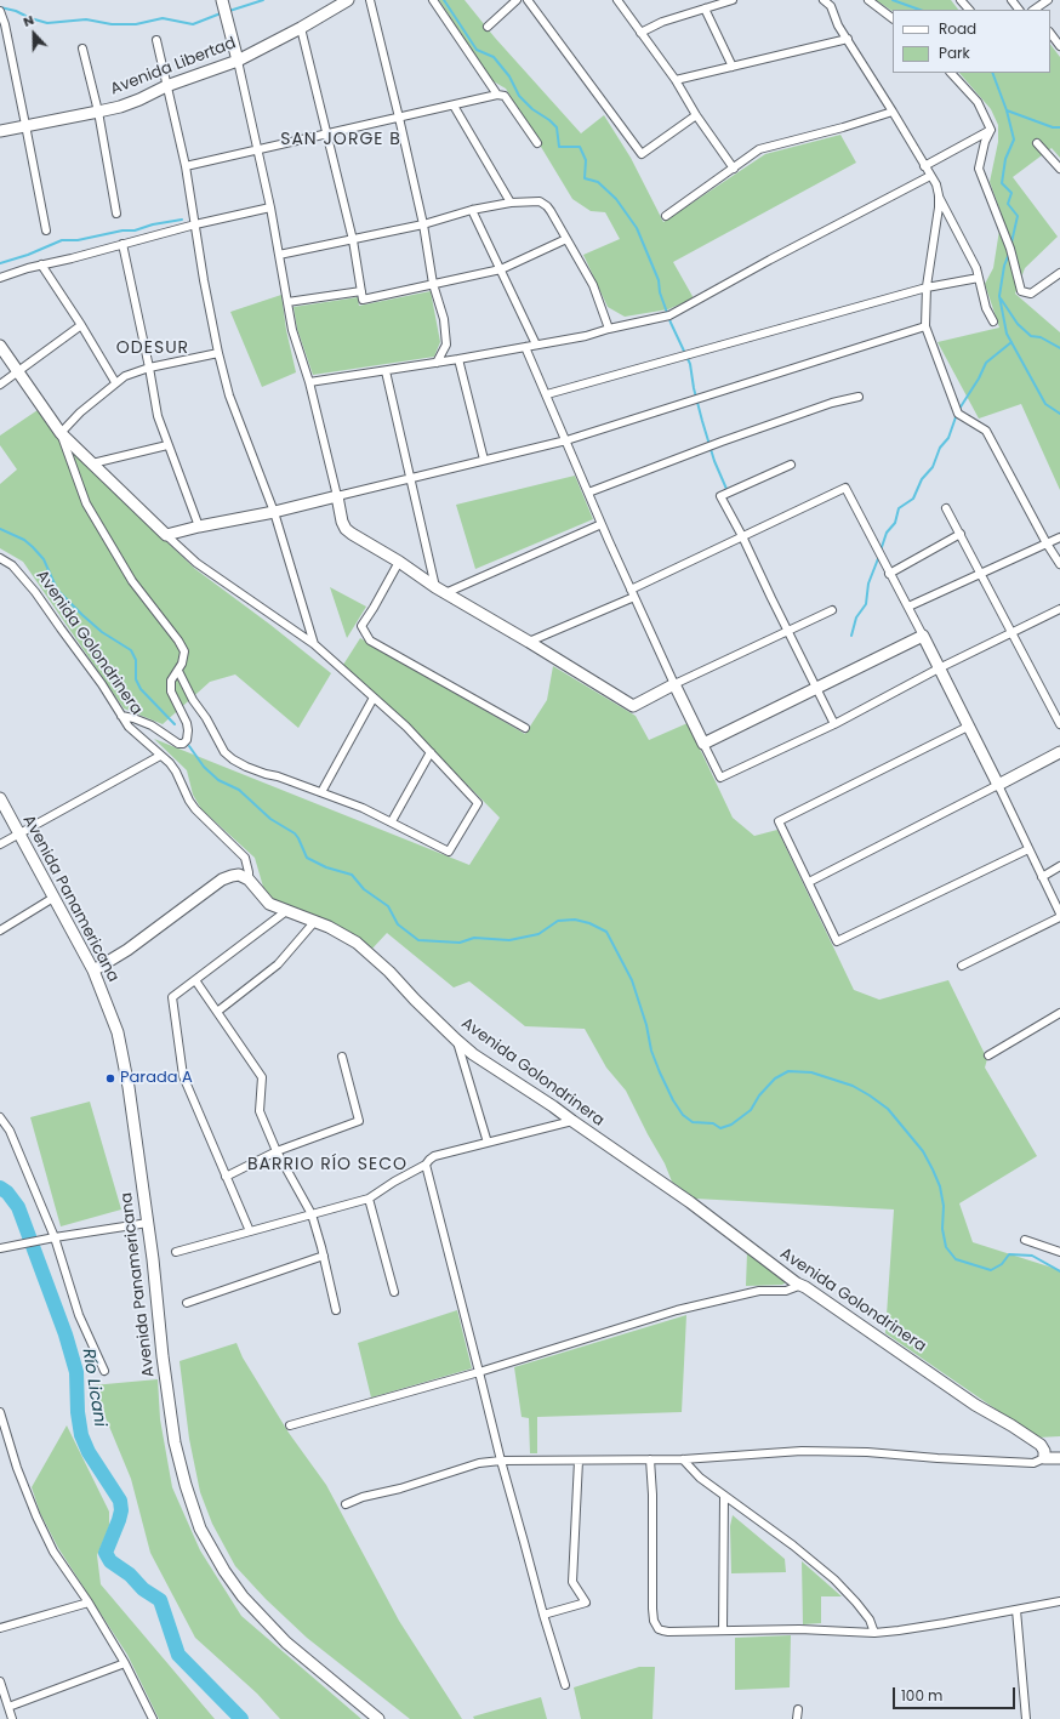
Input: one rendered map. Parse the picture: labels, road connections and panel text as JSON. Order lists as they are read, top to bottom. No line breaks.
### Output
{"streets":{"street":["Avenida Libertad","Avenida Golondrinera","Avenida Panamericana"]},"districts":["SAN JORGE B","ODESUR","BARRIO RÍO SECO"],"water":["Río Licani"],"places":["Parada A"],"legend":["Road","Park"],"scale_bar":"100 m","north":"top"}
